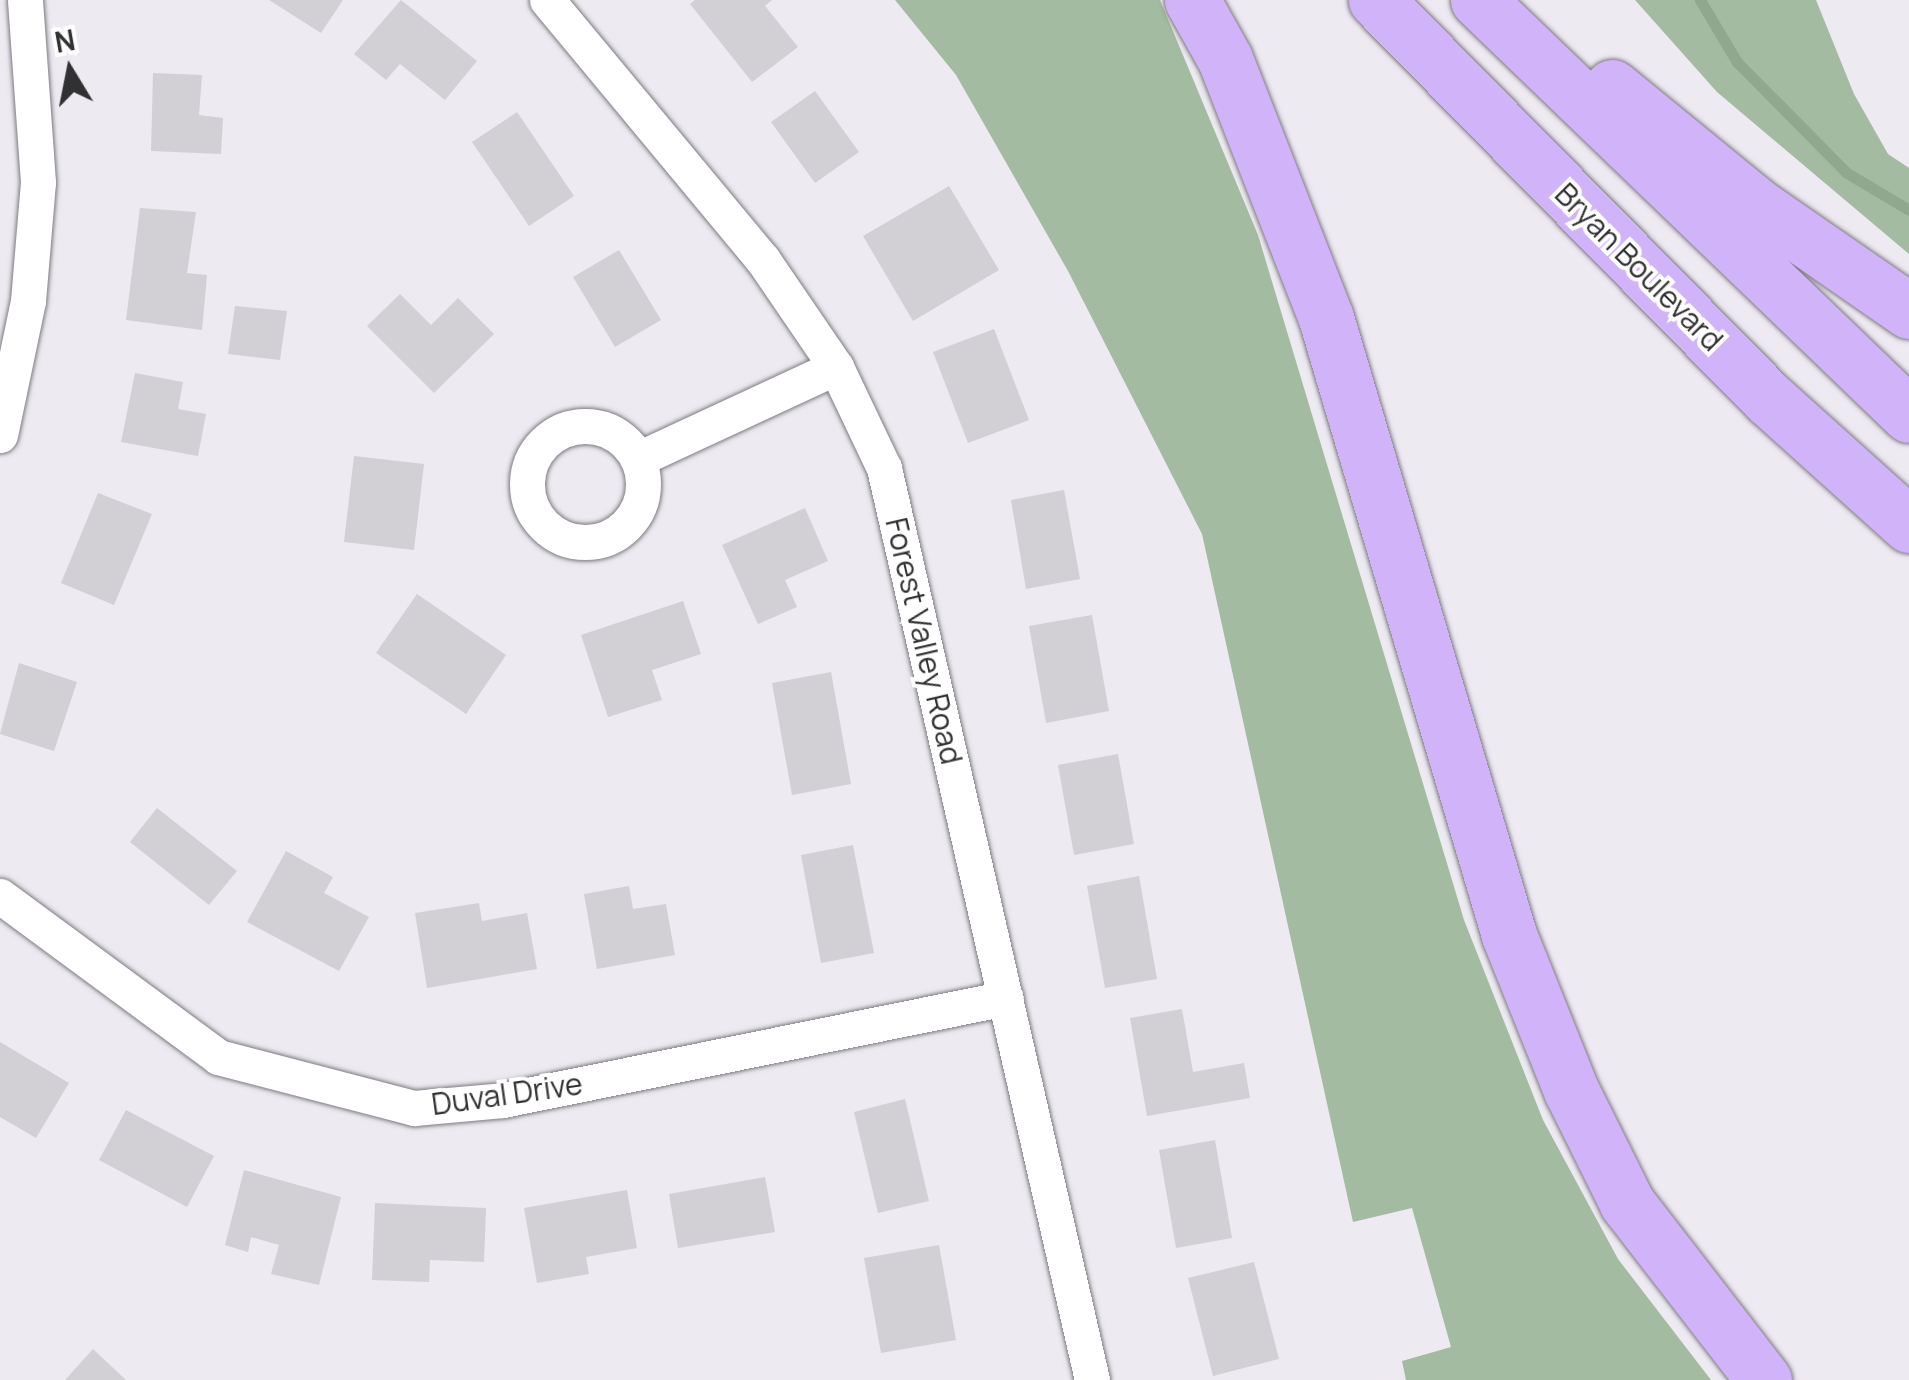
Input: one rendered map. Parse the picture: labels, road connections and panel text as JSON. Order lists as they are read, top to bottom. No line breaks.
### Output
{"streets":{"highway":["Bryan Boulevard"],"street":["Forest Valley Road","Duval Drive"]},"crossings":[["Forest Valley Road","Duval Drive"]],"north":"top"}
